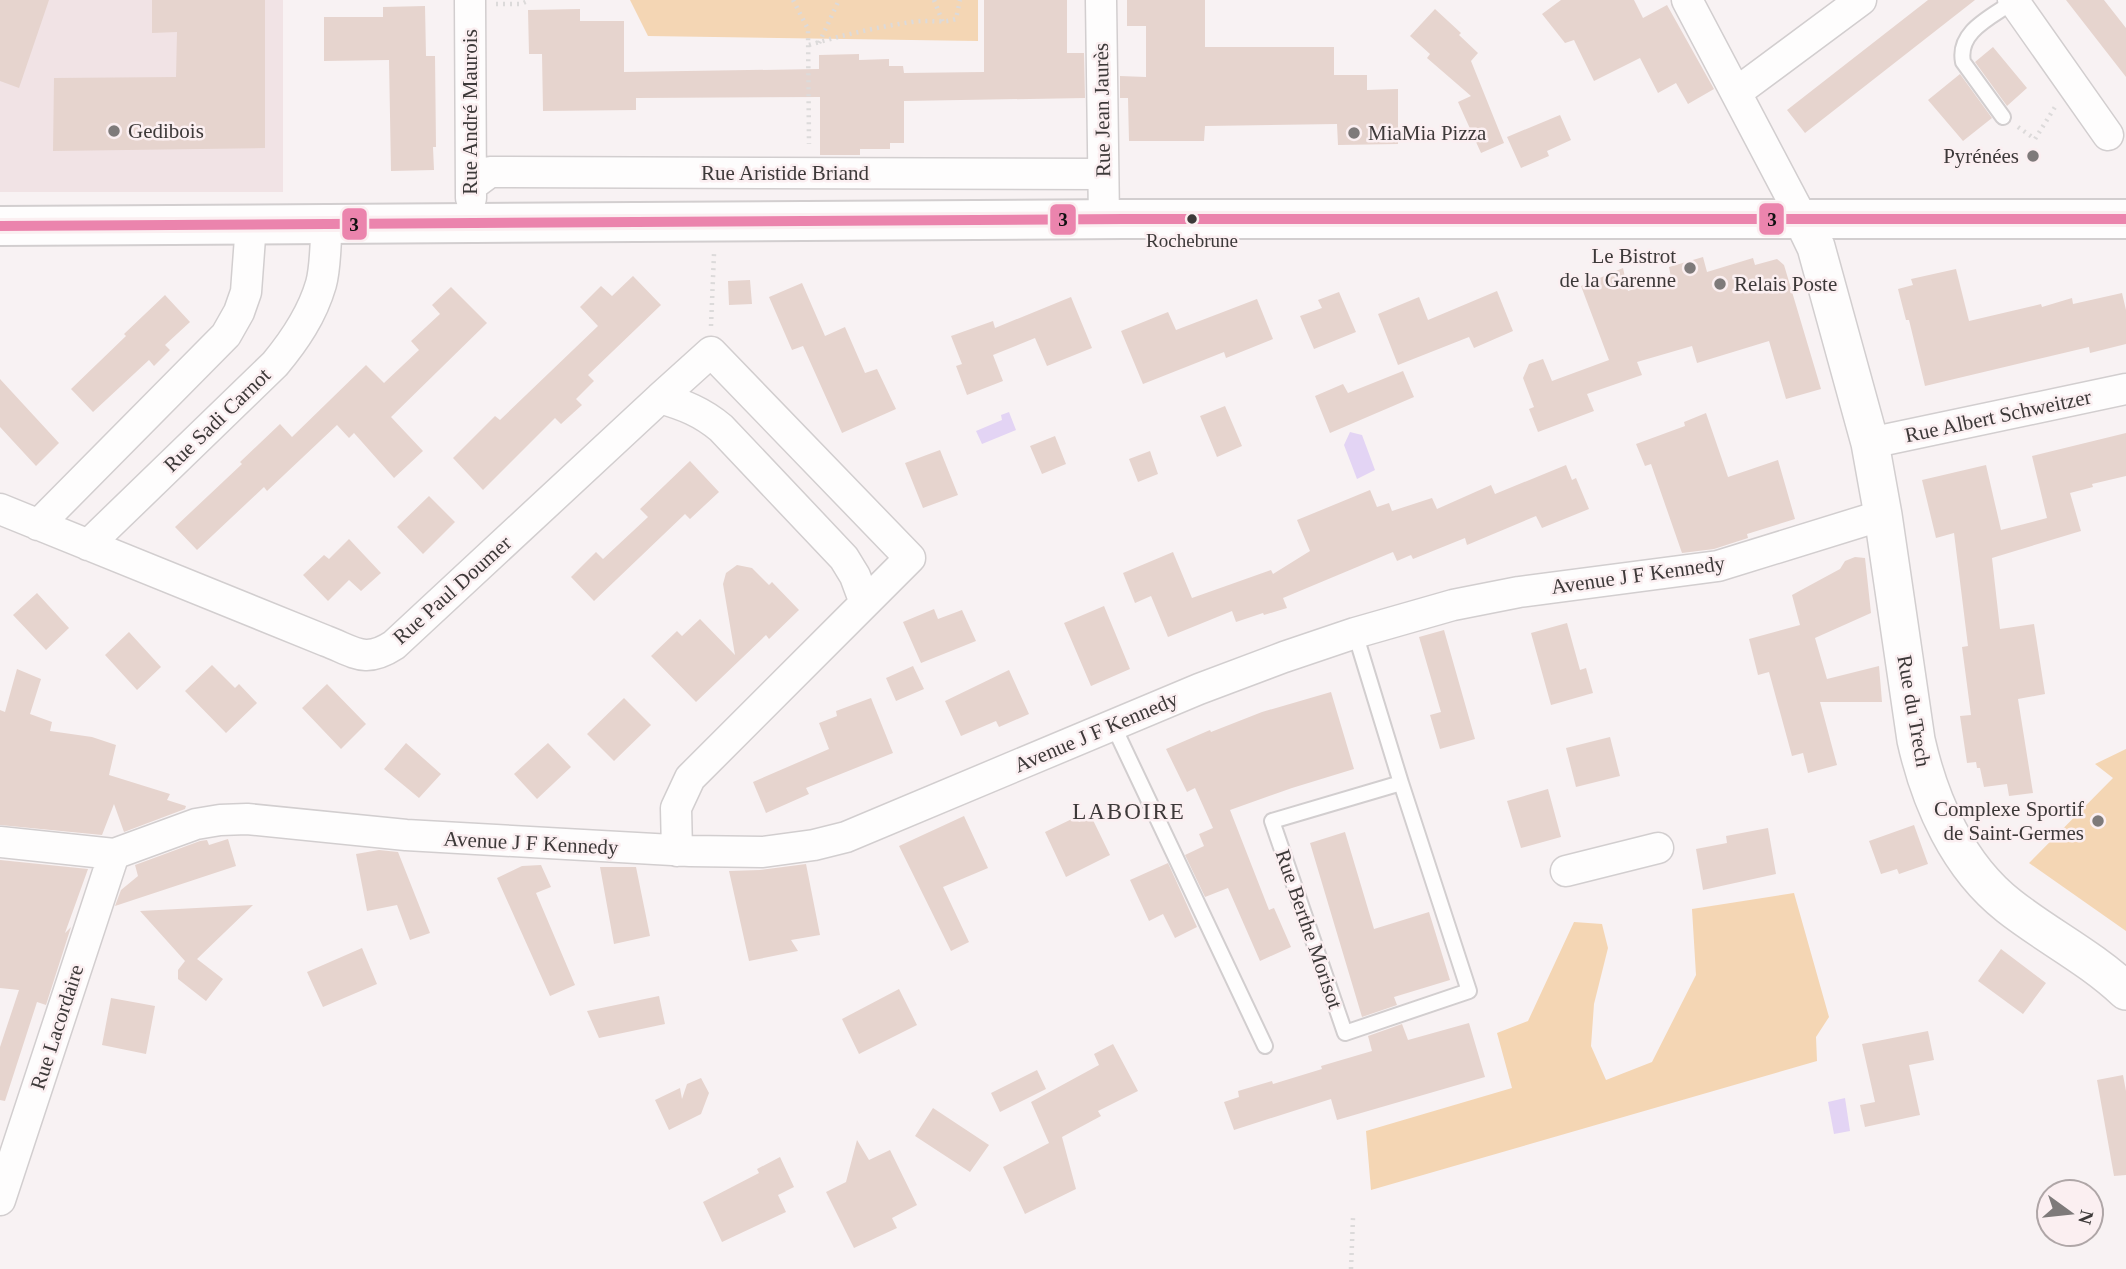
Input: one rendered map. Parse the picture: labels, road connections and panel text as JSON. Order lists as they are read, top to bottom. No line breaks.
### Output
{"streets":{"street":["Rue Jean Jaurès","Rue André Maurois","Rue Aristide Briand","Rue Albert Schweitzer","Rue Sadi Carnot","Avenue J F Kennedy","Rue Paul Doumer","Rue du Trech","Rue Lacordaire"],"lane":["Rue Berthe Morisot"]},"crossings":[["Rue Jean Jaurès","Rue Aristide Briand"],["Rue André Maurois","Rue Aristide Briand"],["Rue Sadi Carnot","Rue Paul Doumer"],["Avenue J F Kennedy","Rue du Trech"],["Avenue J F Kennedy","Rue Berthe Morisot"],["Avenue J F Kennedy","Rue Lacordaire"]],"districts":["LABOIRE"],"places":["Gedibois","MiaMia Pizza","Pyrénées","Rochebrune","Le Bistrot de la Garenne","Relais Poste","Complexe Sportif de Saint-Germes"],"lines":["transit line 3"],"north":"right"}
